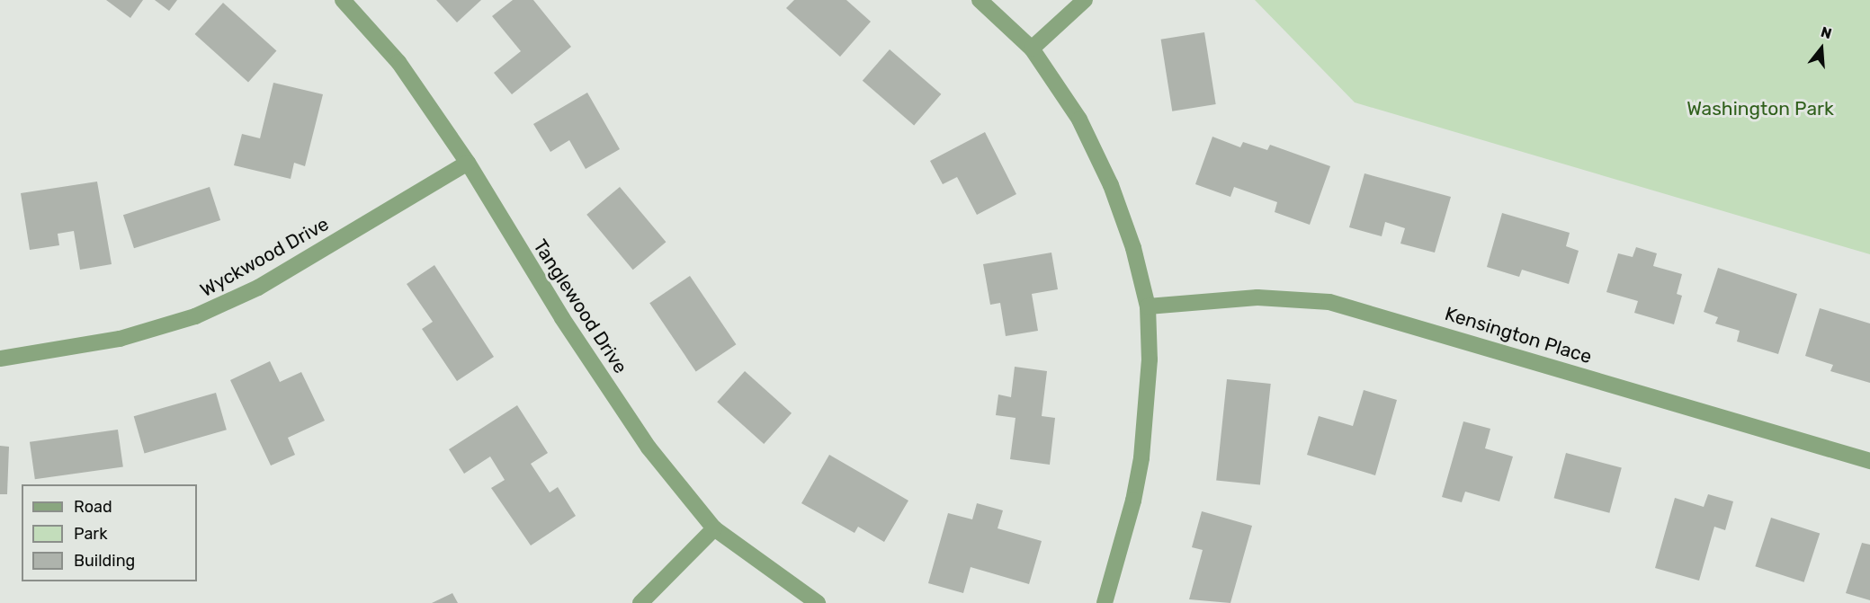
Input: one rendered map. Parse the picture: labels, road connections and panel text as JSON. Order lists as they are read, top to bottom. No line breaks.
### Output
{"streets":{"street":["Wyckwood Drive","Tanglewood Drive","Kensington Place"]},"crossings":[["Wyckwood Drive","Tanglewood Drive"]],"parks":["Washington Park"],"legend":["Road","Park","Building"],"north":"top"}
